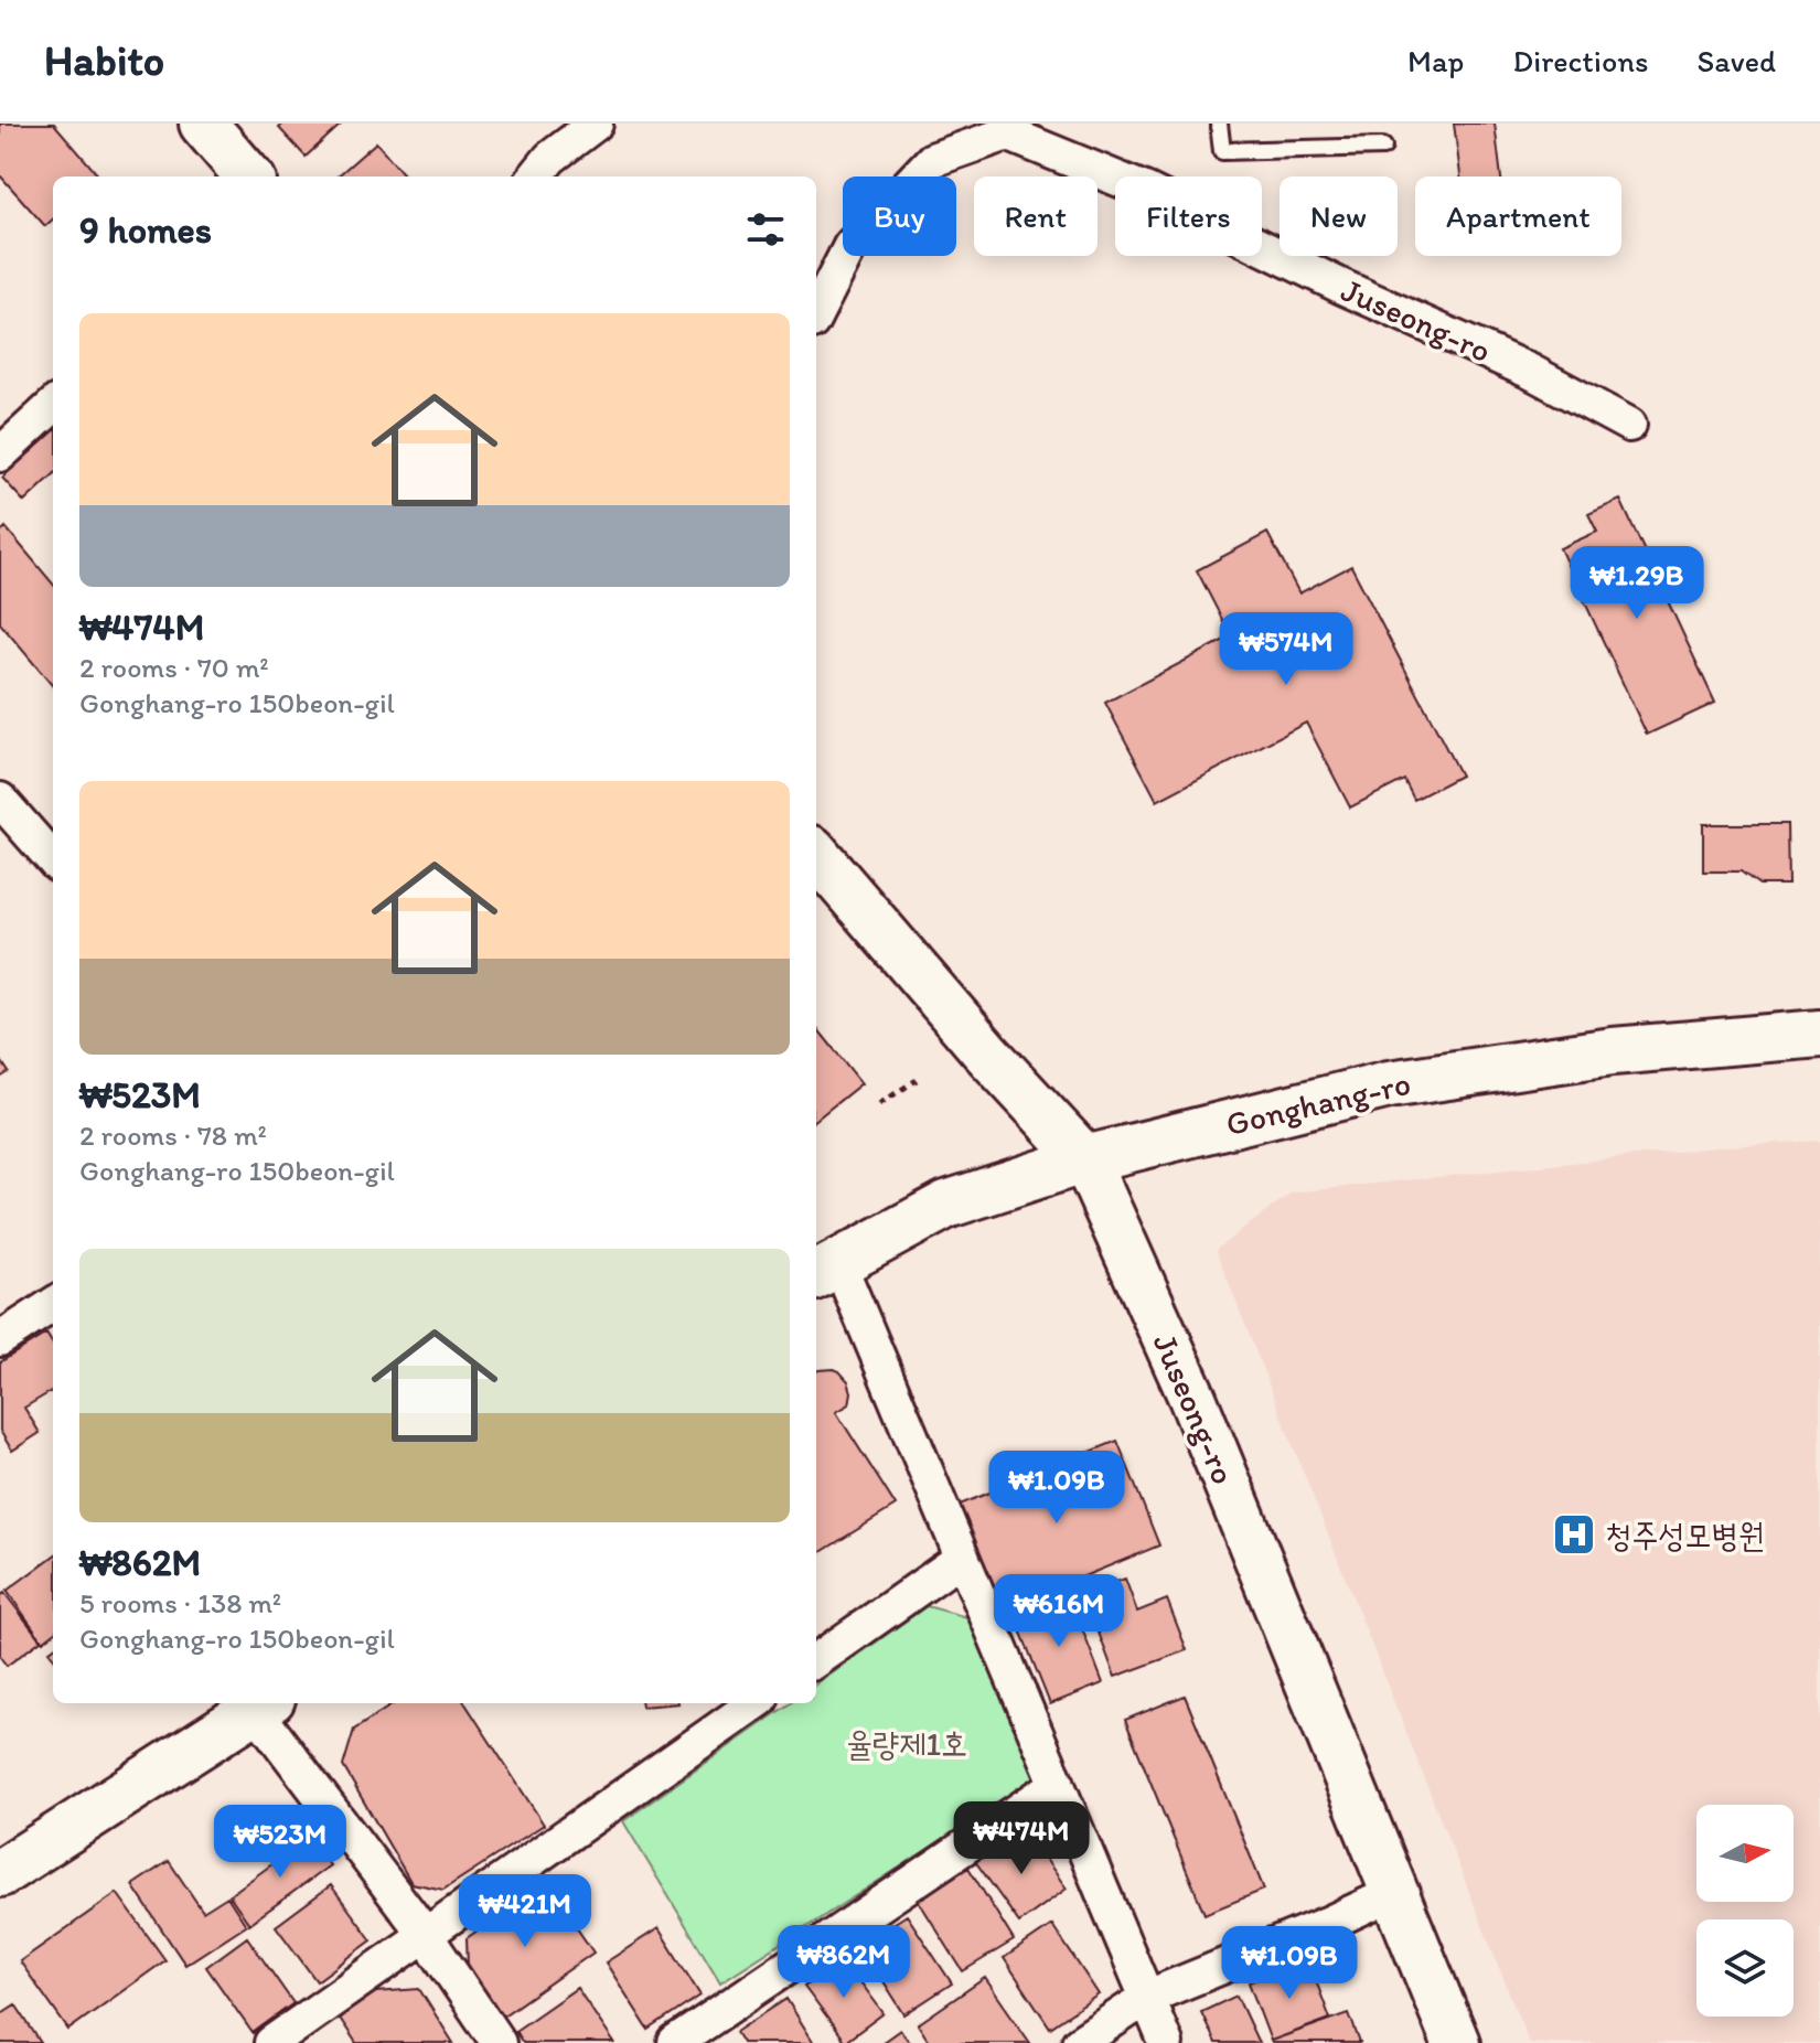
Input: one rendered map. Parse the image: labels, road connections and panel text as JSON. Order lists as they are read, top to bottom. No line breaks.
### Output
{"streets":{"street":["Juseong-ro","Gonghang-ro"]},"crossings":[["Juseong-ro","Gonghang-ro"]],"parks":["율량제1호"],"places":{"hospital":["청주성모병원"]},"north":"right","page":{"header":"Habito","nav":["Map","Directions","Saved"],"chip":["Buy","Rent","Filters","New","Apartment"],"heading":"9 homes","list":[{"name":"₩474M","note":"2 rooms · 70 m² · Gonghang-ro 150beon-gil"},{"name":"₩523M","note":"2 rooms · 78 m² · Gonghang-ro 150beon-gil"},{"name":"₩862M","note":"5 rooms · 138 m² · Gonghang-ro 150beon-gil"}],"price":["₩1.29B","₩574M","₩1.09B","₩616M","₩474M","₩523M","₩421M","₩862M","₩1.09B"]}}
